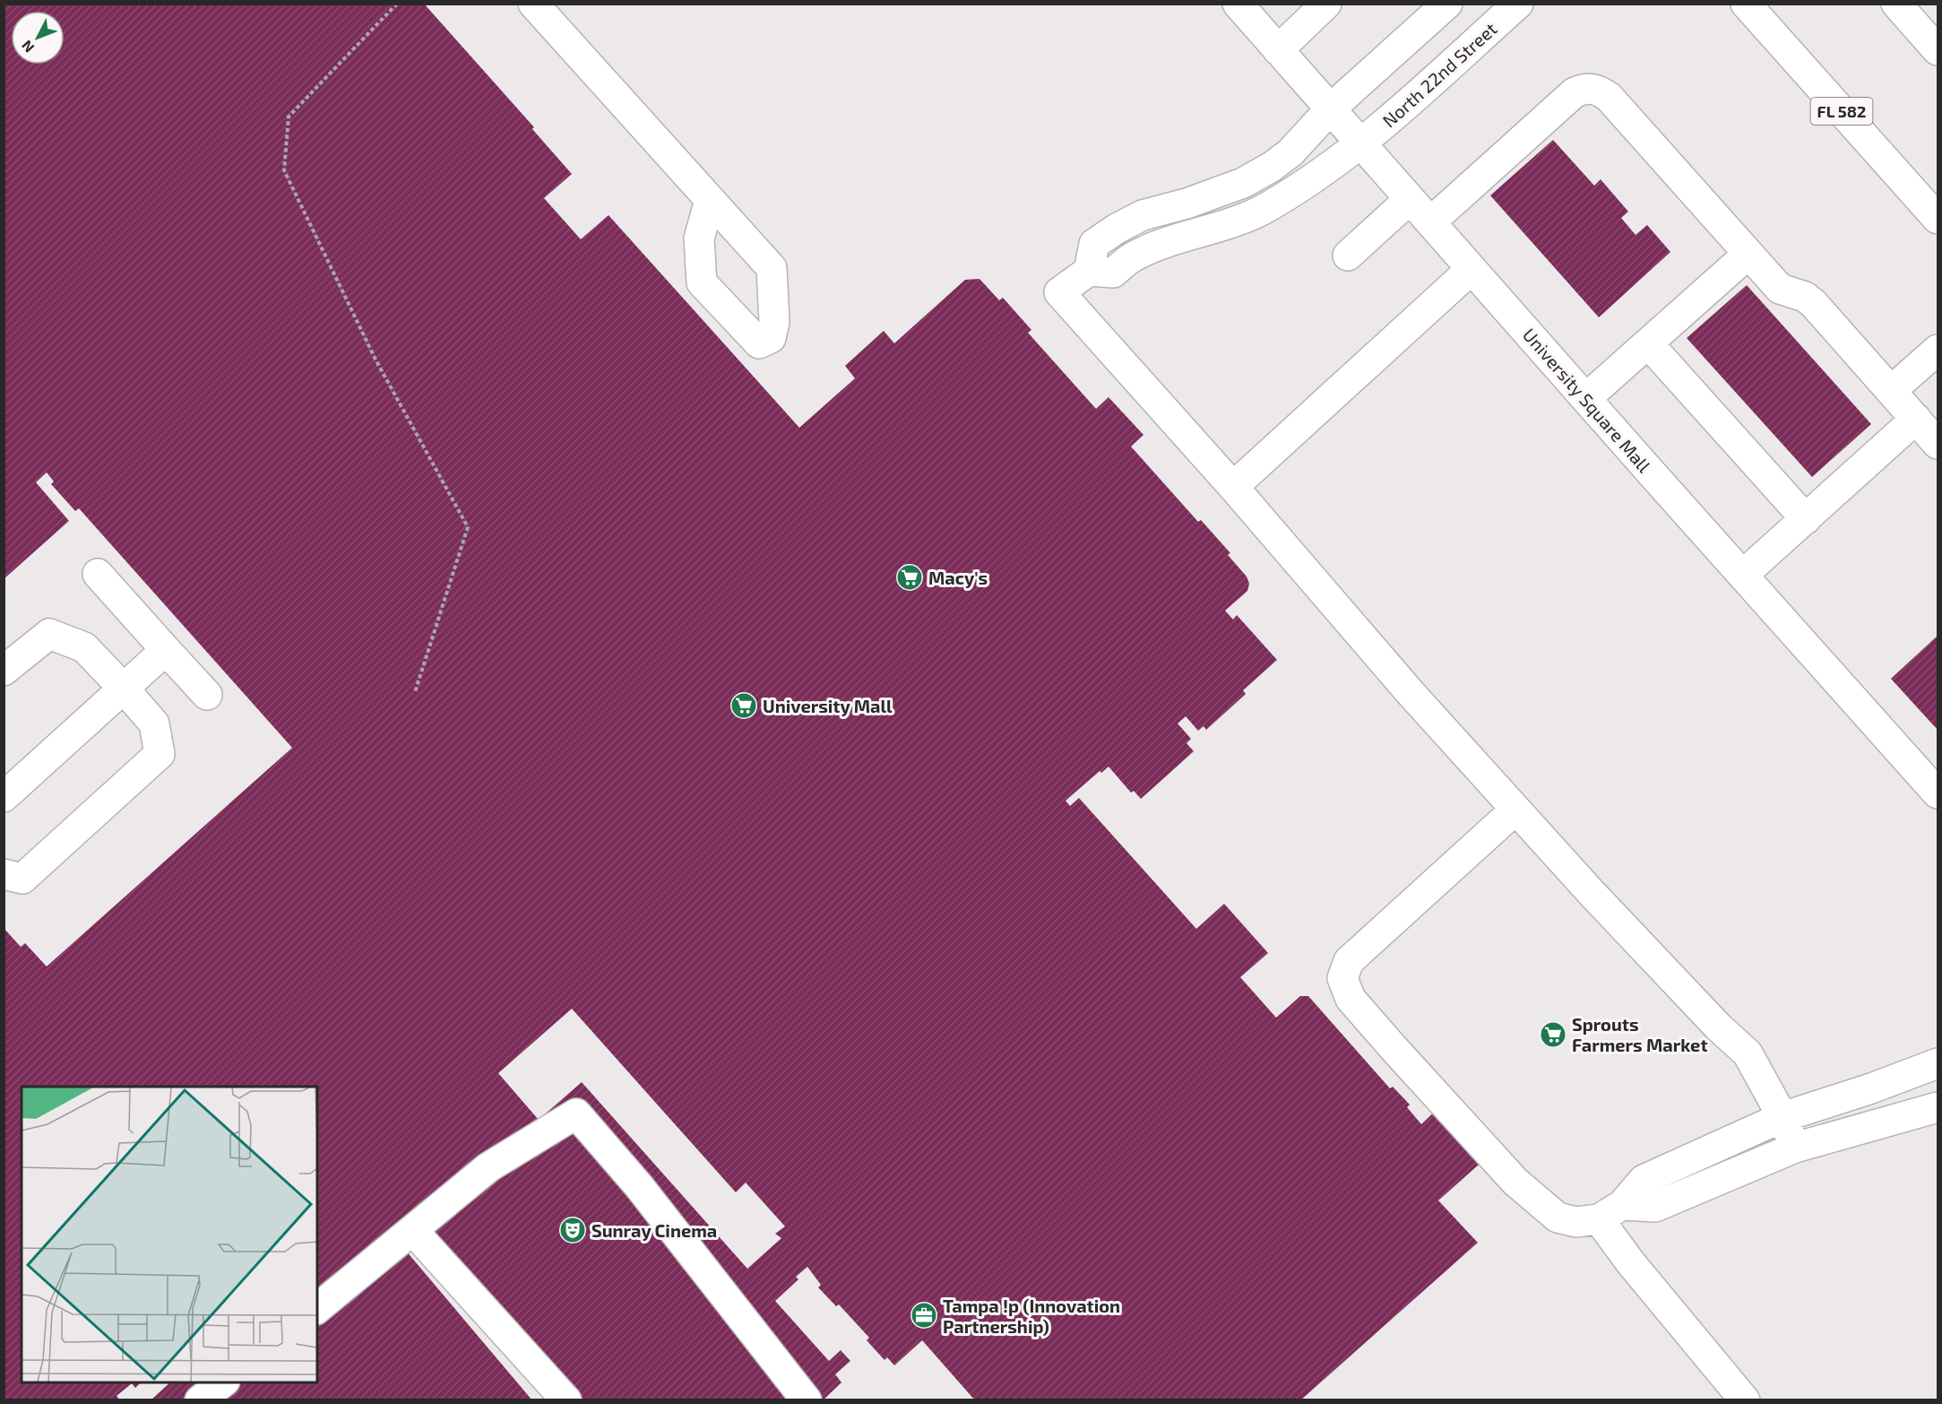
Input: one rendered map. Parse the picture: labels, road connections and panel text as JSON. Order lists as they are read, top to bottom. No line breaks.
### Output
{"streets":{"main road":["North 22nd Street","FL 582","University Square Mall"]},"crossings":[["North 22nd Street","University Square Mall"]],"places":{"supermarket":["Macy's","University Mall","Sprouts Farmers Market"],"theatre":["Sunray Cinema"],"office":["Tampa !p (Innovation Partnership)"]},"north":"bottom left"}
